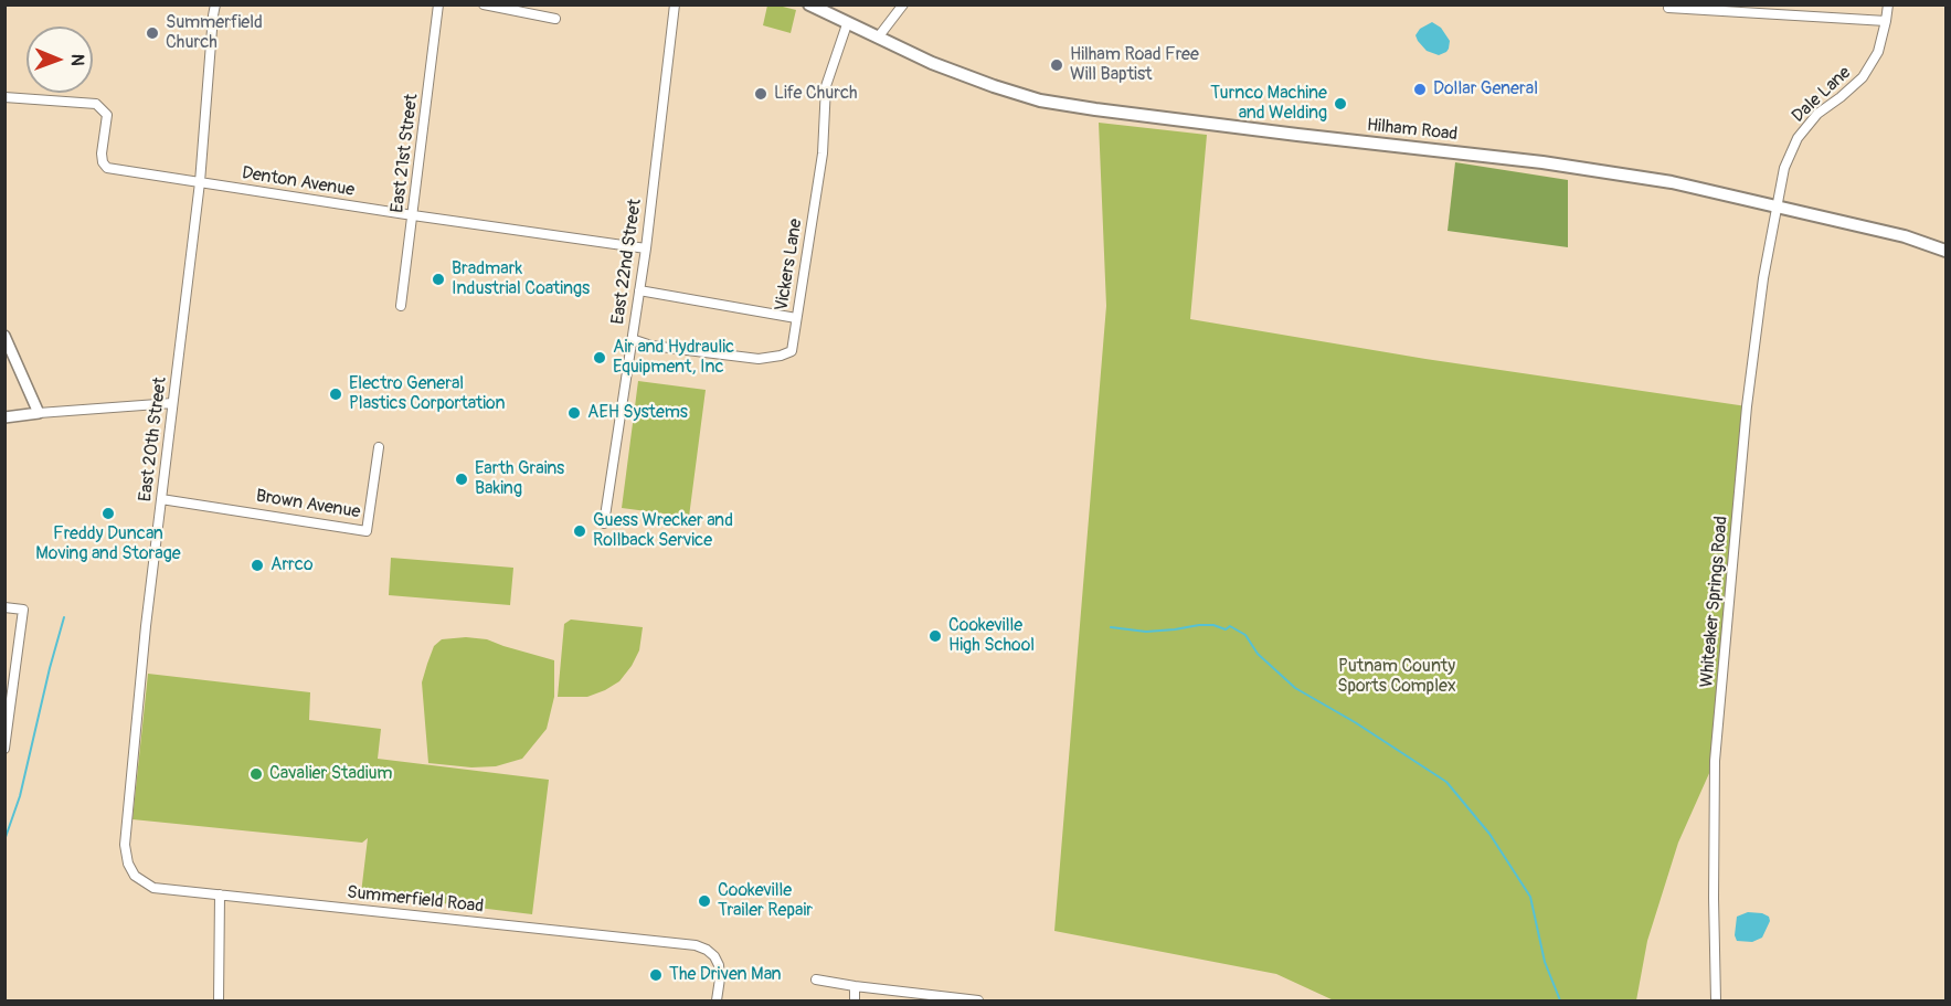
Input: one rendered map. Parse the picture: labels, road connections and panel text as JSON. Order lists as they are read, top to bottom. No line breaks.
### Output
{"streets":{"main road":["Hilham Road"],"street":["Dale Lane","East 21st Street","Denton Avenue","East 22nd Street","Vickers Lane","East 20th Street","Brown Avenue","Whiteaker Springs Road","Summerfield Road"]},"crossings":[["Dale Lane","Hilham Road"],["Dale Lane","Whiteaker Springs Road"],["Hilham Road","Vickers Lane"],["Hilham Road","Whiteaker Springs Road"],["East 21st Street","Denton Avenue"],["Denton Avenue","East 22nd Street"],["Denton Avenue","East 20th Street"],["East 22nd Street","Vickers Lane"],["East 20th Street","Brown Avenue"],["East 20th Street","Summerfield Road"]],"parks":["Putnam County Sports Complex"],"places":["Summerfield Church","Hilham Road Free Will Baptist","Dollar General","Life Church","Turnco Machine and Welding","Bradmark Industrial Coatings","Air and Hydraulic Equipment, Inc","Electro General Plastics Corportation","AEH Systems","Earth Grains Baking","Freddy Duncan Moving and Storage","Guess Wrecker and Rollback Service","Arrco","Cookeville High School","Cavalier Stadium","Cookeville Trailer Repair","The Driven Man"],"north":"right"}
